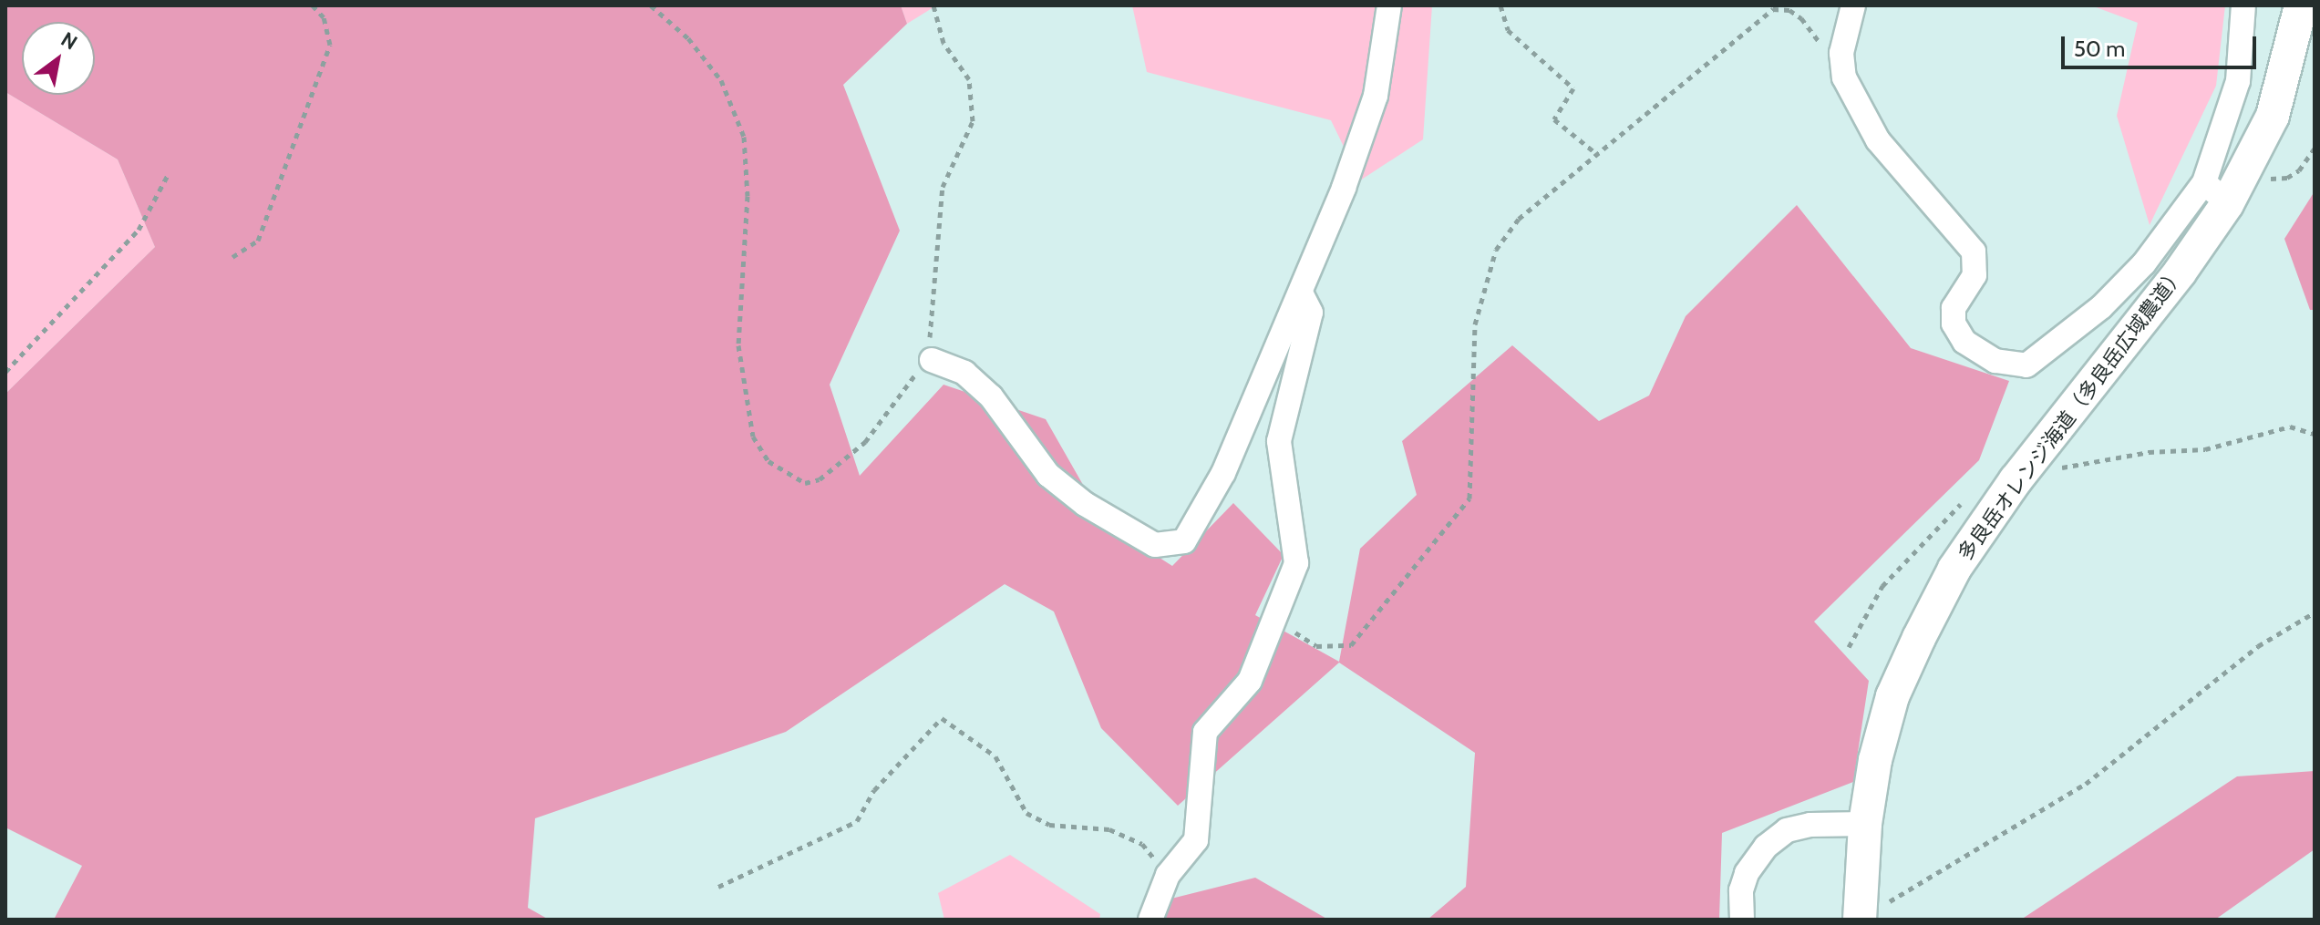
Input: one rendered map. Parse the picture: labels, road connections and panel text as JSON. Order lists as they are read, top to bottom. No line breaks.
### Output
{"streets":{"street":["多良岳オレンジ海道（多良岳広域農道）"]},"scale_bar":"50 m","north":"top right"}
